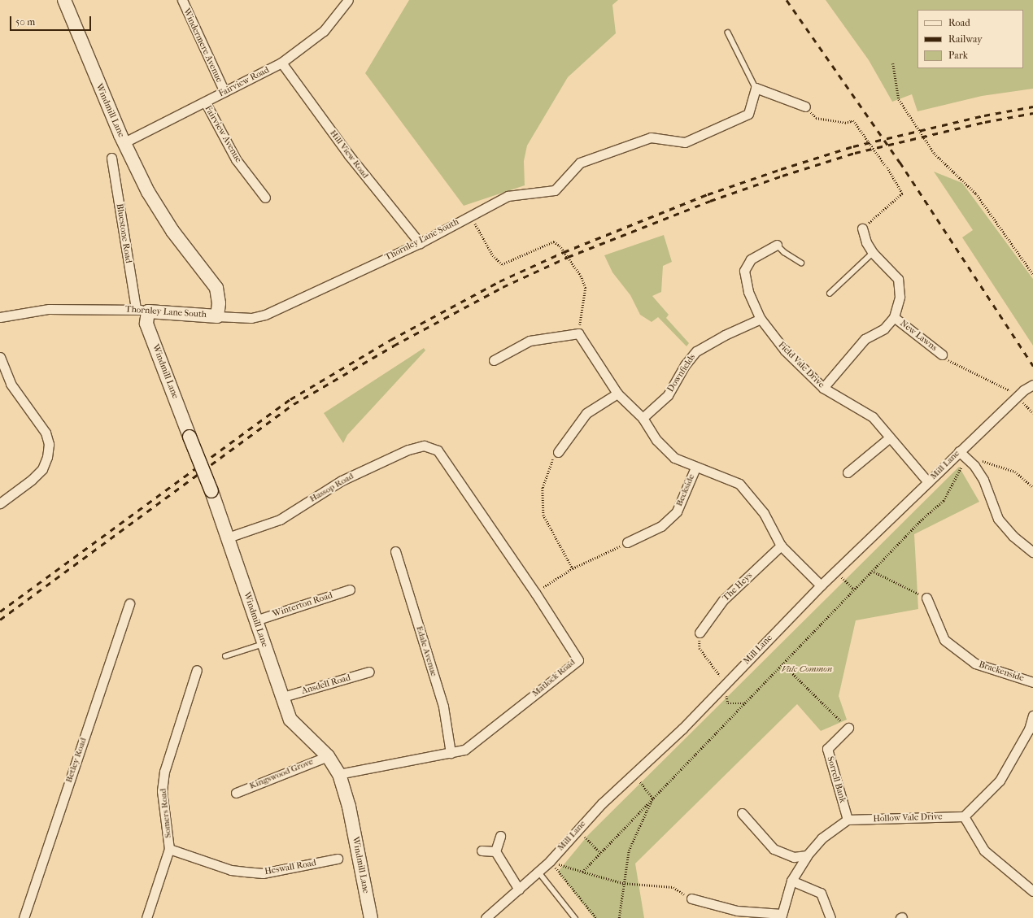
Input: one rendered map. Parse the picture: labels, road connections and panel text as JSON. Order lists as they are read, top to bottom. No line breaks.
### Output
{"streets":{"street":["Windermere Avenue","Fairview Road","Windmill Lane","Fairview Avenue","Hill View Road","Bluestone Road","Thornley Lane South","New Lawns","Field Vale Drive","Downfields","Mill Lane","Hassop Road","Beckside","The Heys","Winterton Road","Edale Avenue","Brackenside","Matlock Road","Ansdell Road","Betley Road","Kingswood Grove","Sorrell Bank","Somers Road","Hollow Vale Drive","Heswall Road"]},"crossings":[["Windermere Avenue","Fairview Road"],["Fairview Road","Windmill Lane"],["Fairview Road","Fairview Avenue"],["Fairview Road","Hill View Road"],["Windmill Lane","Bluestone Road"],["Windmill Lane","Thornley Lane South"],["Windmill Lane","Hassop Road"],["Windmill Lane","Winterton Road"],["Windmill Lane","Matlock Road"],["Windmill Lane","Ansdell Road"],["Windmill Lane","Kingswood Grove"],["Hill View Road","Thornley Lane South"],["Bluestone Road","Thornley Lane South"],["Field Vale Drive","Downfields"],["Field Vale Drive","Mill Lane"],["Hassop Road","Matlock Road"],["Edale Avenue","Matlock Road"],["Sorrell Bank","Hollow Vale Drive"],["Somers Road","Heswall Road"]],"parks":["Vale Common"],"legend":["Road","Railway","Park"],"scale_bar":"50 m"}
